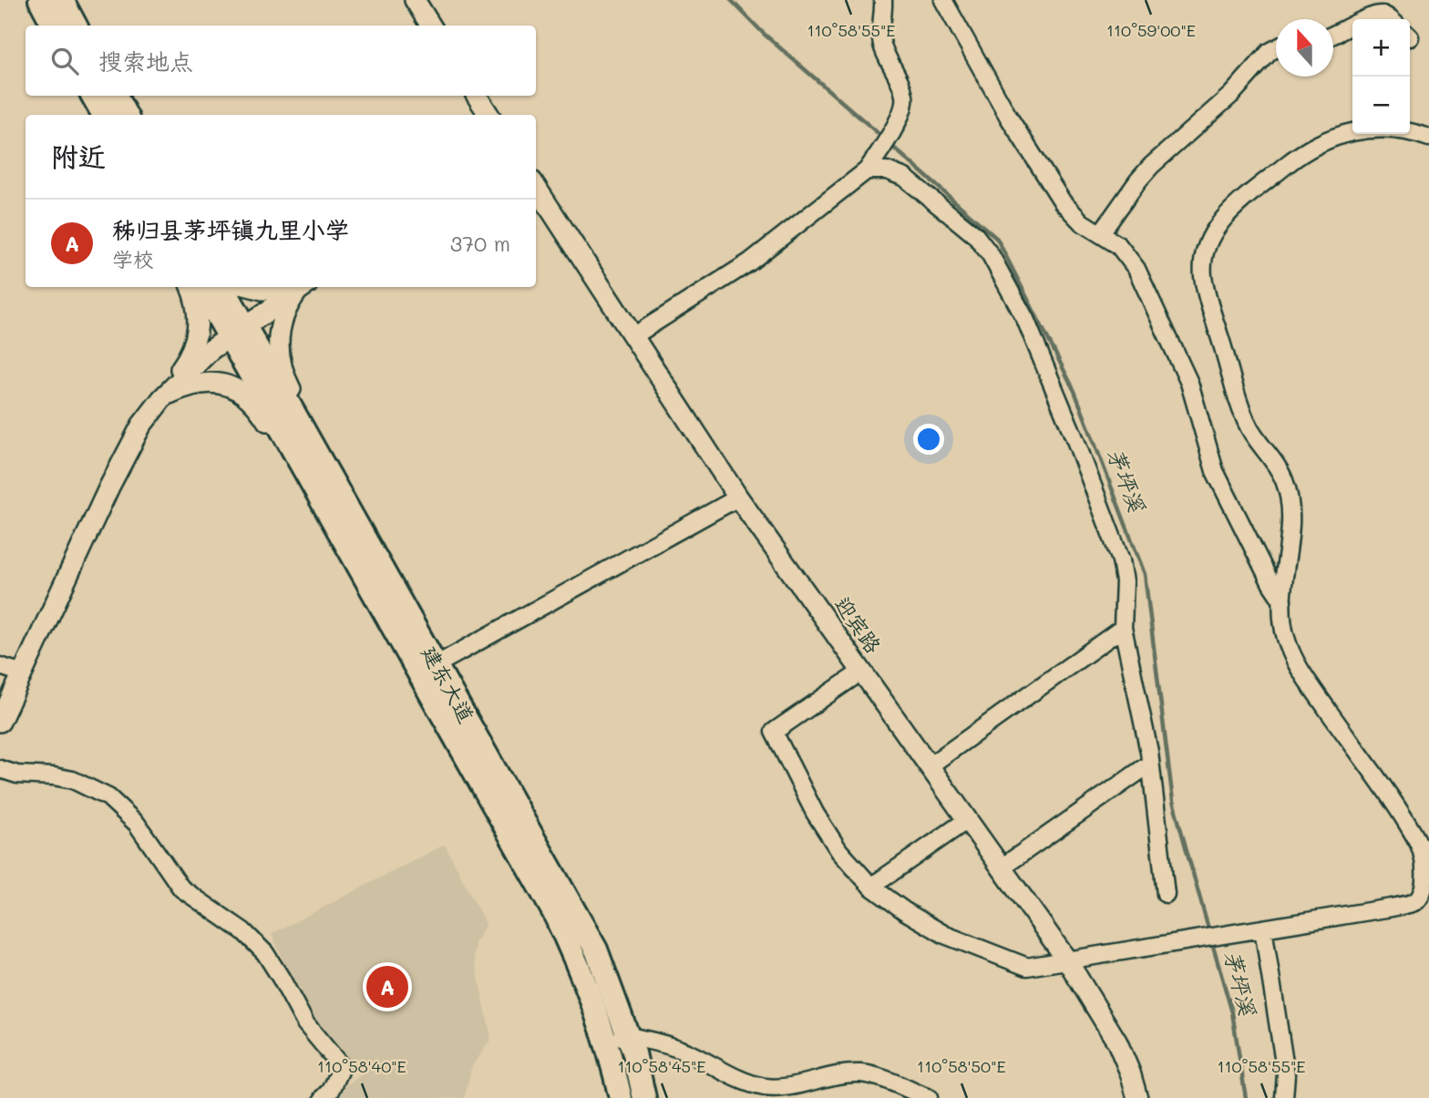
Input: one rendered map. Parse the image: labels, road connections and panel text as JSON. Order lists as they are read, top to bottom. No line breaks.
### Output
{"streets":{"highway":["建东大道"],"main road":["迎宾路"]},"water":["茅坪溪"],"north":"top","page":{"map_buttons":["+","−"],"search":"搜索地点","heading":"附近","list":[{"mark":"A","name":"秭归县茅坪镇九里小学","note":"学校","value":"370 m"}],"pins":"A"},"coordinates":["110°58'55\"E","110°59'00\"E","110°58'40\"E","110°58'45\"E","110°58'50\"E"]}
